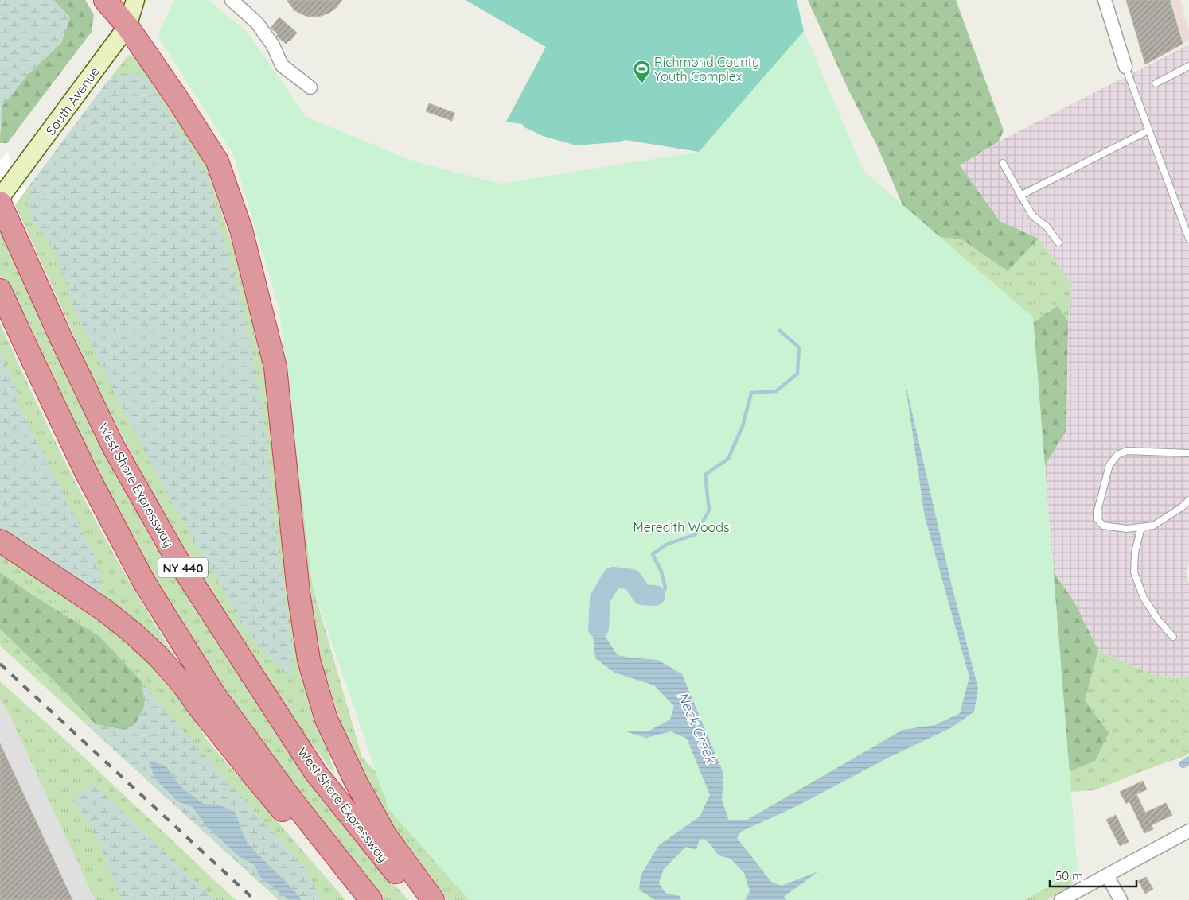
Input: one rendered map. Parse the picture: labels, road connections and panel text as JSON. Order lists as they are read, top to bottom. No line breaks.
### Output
{"streets":{"highway":["West Shore Expressway","NY 440"],"street":["South Avenue"]},"water":["Neck Creek"],"parks":["Meredith Woods"],"places":{"sports":["Richmond County Youth Complex"]},"scale_bar":"50 m"}
